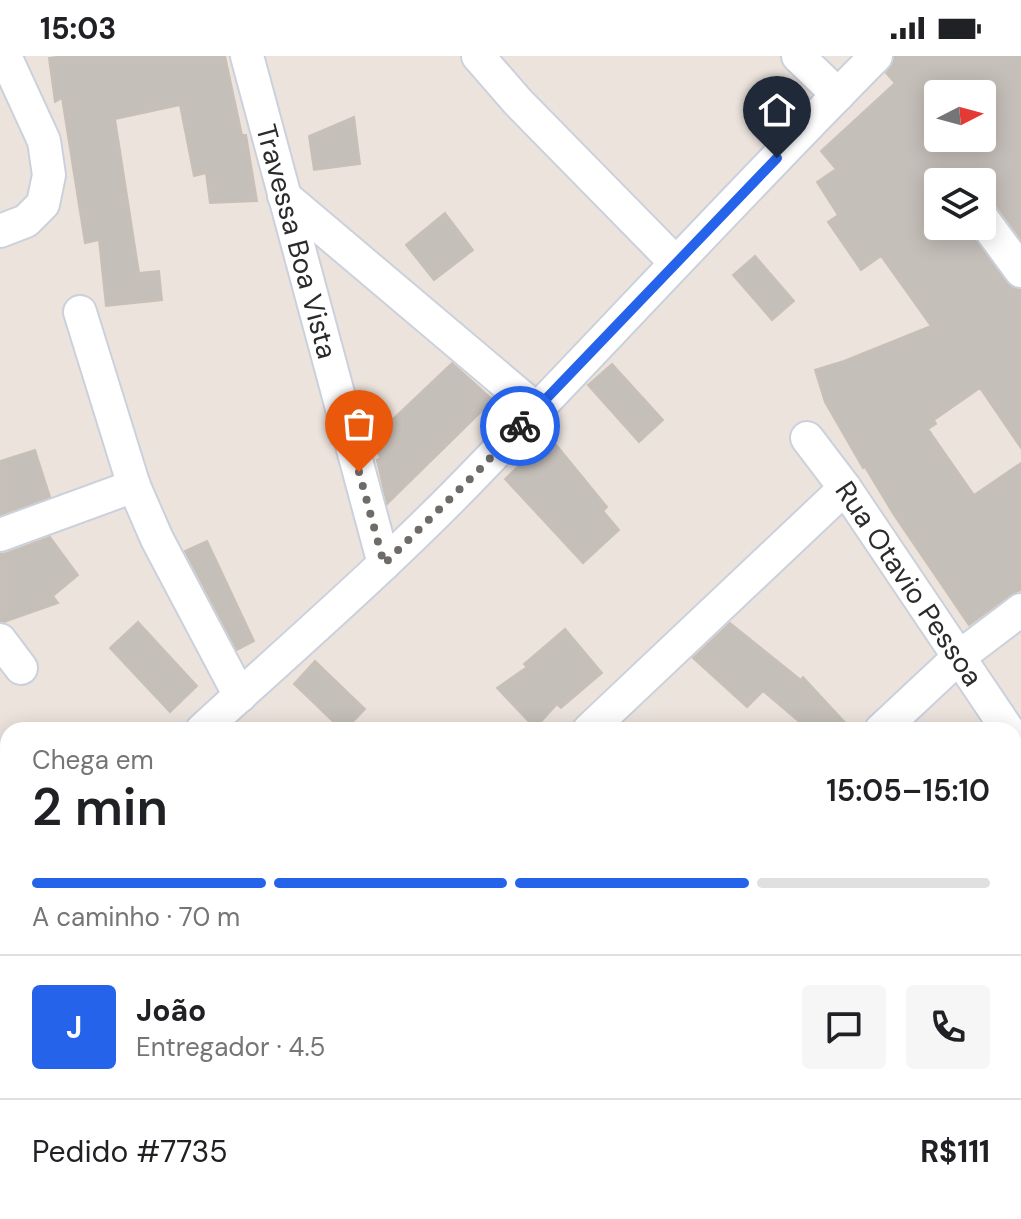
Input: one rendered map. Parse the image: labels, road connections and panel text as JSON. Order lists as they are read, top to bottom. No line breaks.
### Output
{"streets":{"street":["Travessa Boa Vista","Rua Otavio Pessoa"]},"north":"right","page":{"status":"15:03","heading":["2 min","Chega em","15:05–15:10"],"panel":["João","Entregador · 4.5","Pedido #7735","R$111"],"bar":"A caminho · 70 m","round":"J"}}
